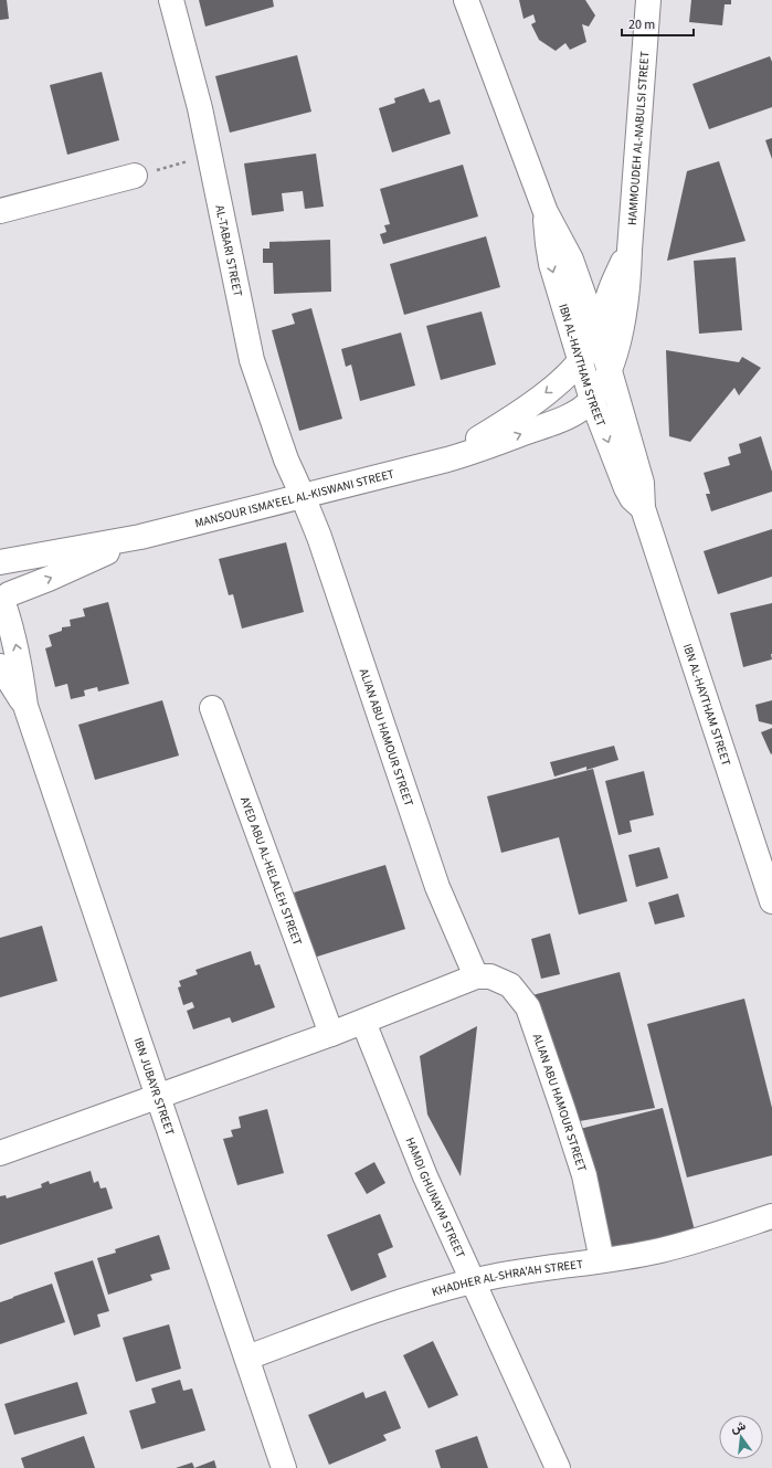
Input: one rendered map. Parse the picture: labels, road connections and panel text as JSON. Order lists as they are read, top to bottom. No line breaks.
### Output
{"streets":{"street":["HAMMOUDEH AL-NABULSI STREET","AL-TABARI STREET","IBN AL-HAYTHAM STREET","MANSOUR ISMA'EEL AL-KISWANI STREET","ALIAN ABU HAMOUR STREET","AYED ABU AL-HELALEH STREET","IBN JUBAYR STREET","HAMDI GHUNAYM STREET","KHADHER AL-SHRA'AH STREET"]},"crossings":[["HAMMOUDEH AL-NABULSI STREET","IBN AL-HAYTHAM STREET"],["HAMMOUDEH AL-NABULSI STREET","MANSOUR ISMA'EEL AL-KISWANI STREET"],["AL-TABARI STREET","MANSOUR ISMA'EEL AL-KISWANI STREET"],["AL-TABARI STREET","ALIAN ABU HAMOUR STREET"],["IBN AL-HAYTHAM STREET","MANSOUR ISMA'EEL AL-KISWANI STREET"],["MANSOUR ISMA'EEL AL-KISWANI STREET","ALIAN ABU HAMOUR STREET"],["MANSOUR ISMA'EEL AL-KISWANI STREET","IBN JUBAYR STREET"],["ALIAN ABU HAMOUR STREET","KHADHER AL-SHRA'AH STREET"],["IBN JUBAYR STREET","KHADHER AL-SHRA'AH STREET"],["HAMDI GHUNAYM STREET","KHADHER AL-SHRA'AH STREET"]],"scale_bar":"20 m","north":"top"}
